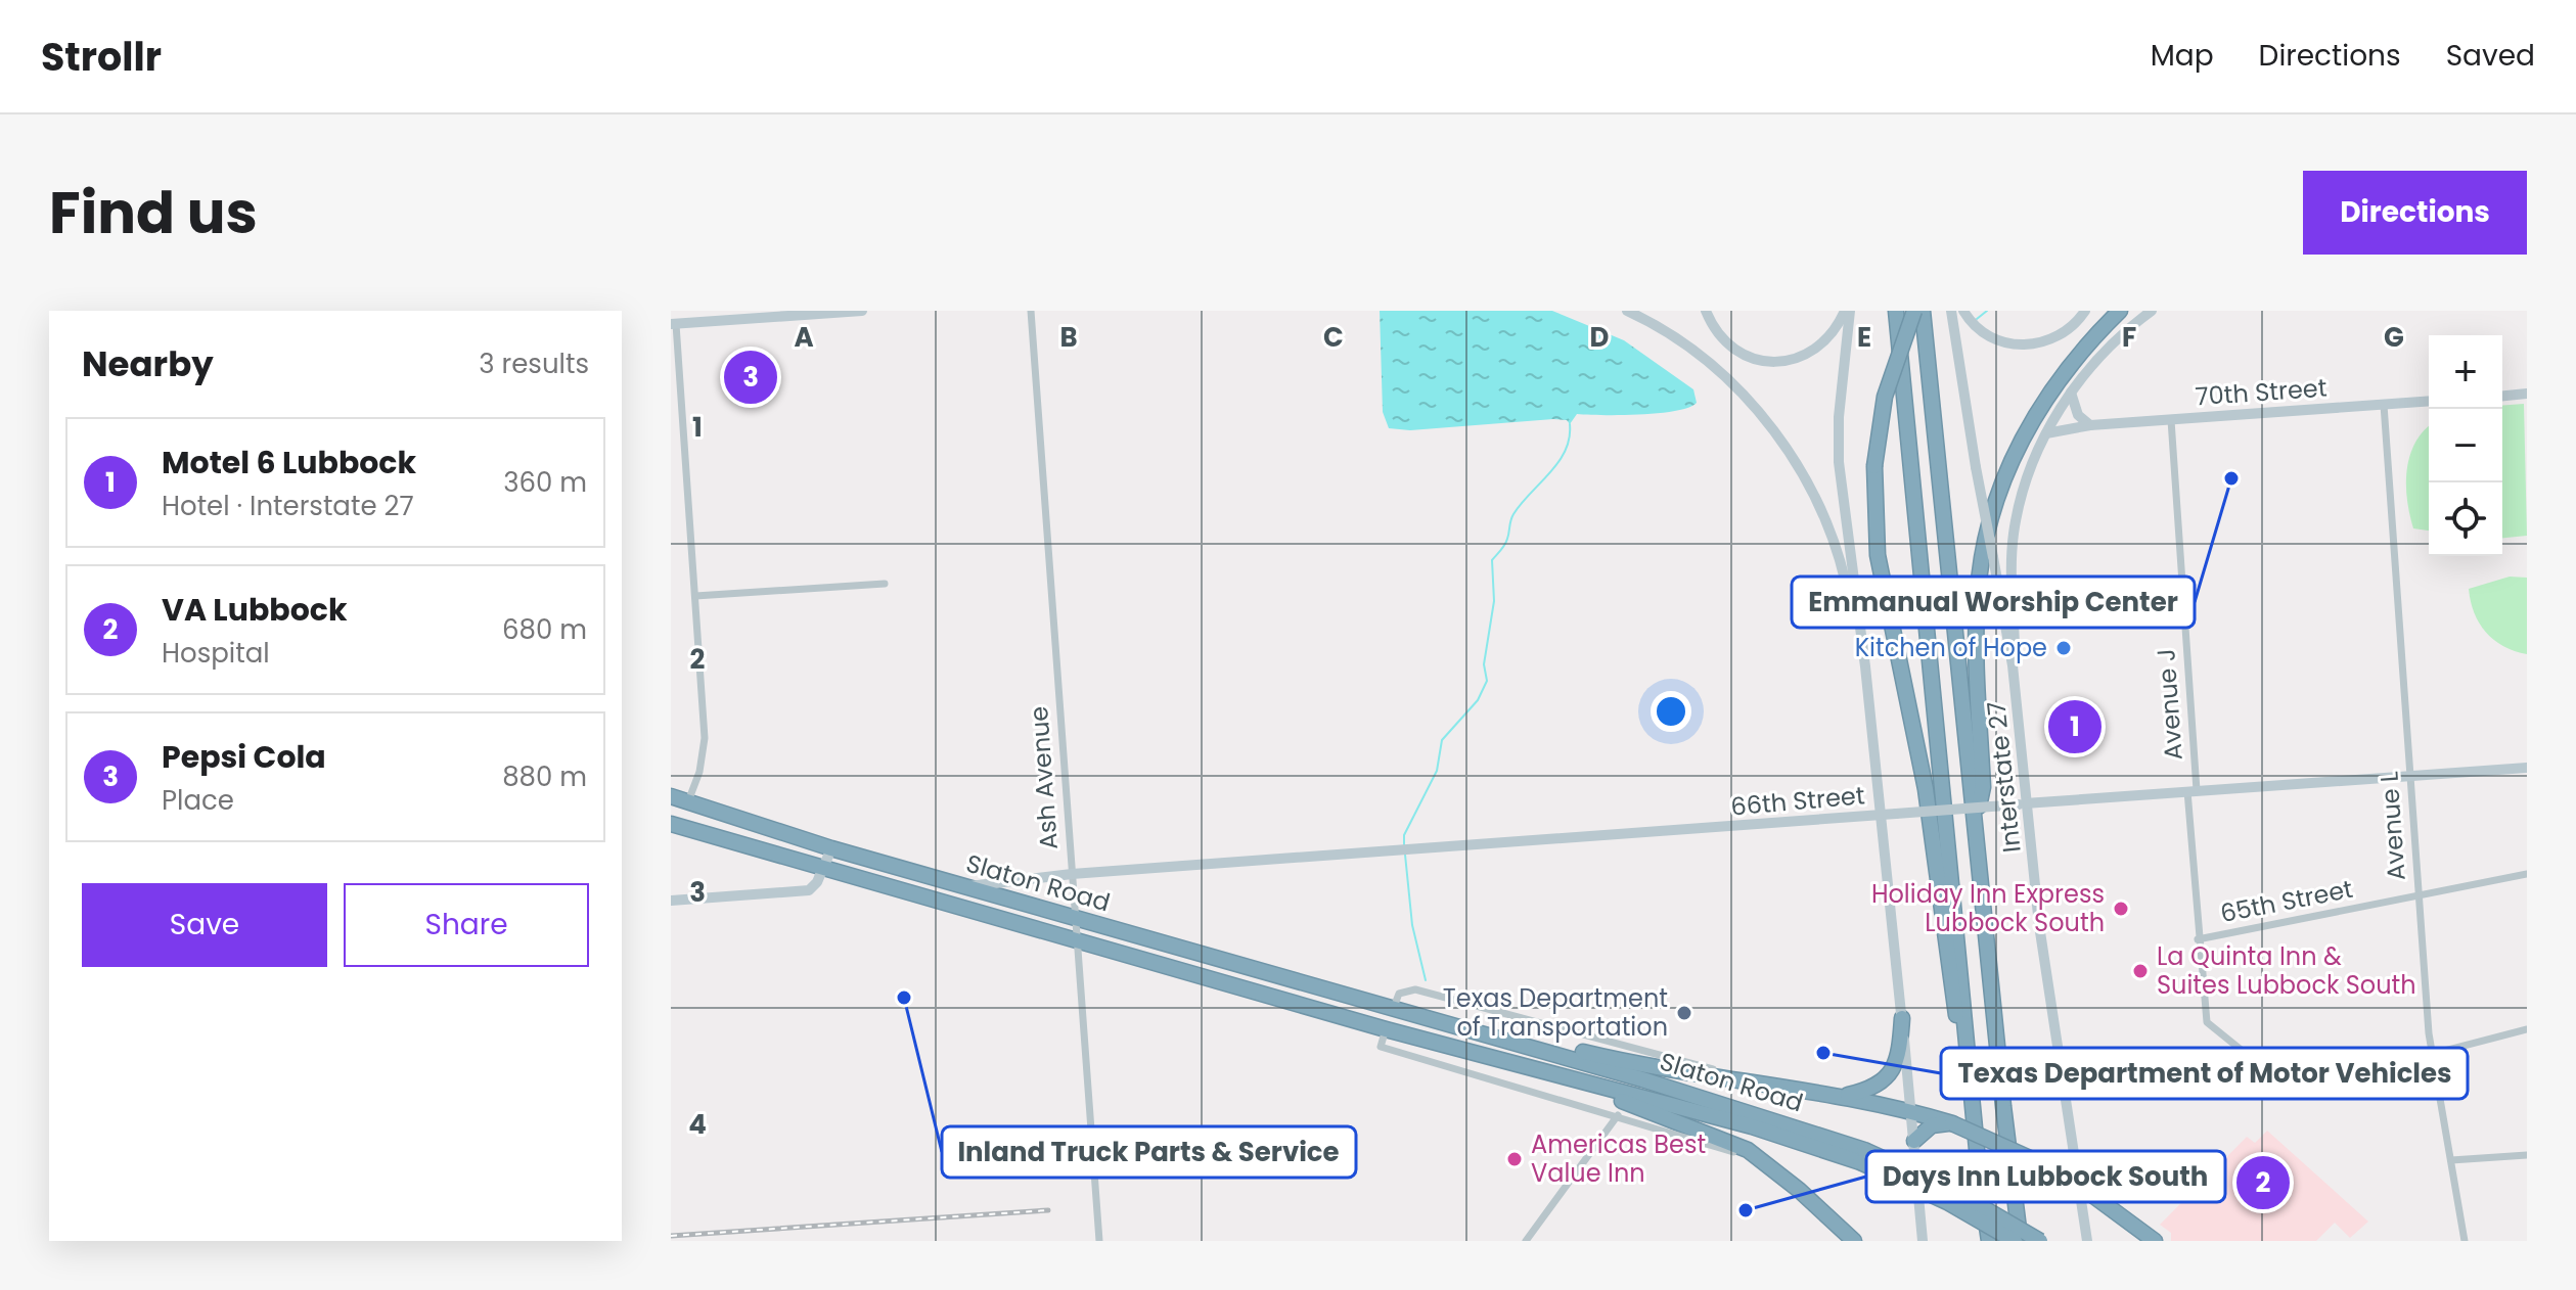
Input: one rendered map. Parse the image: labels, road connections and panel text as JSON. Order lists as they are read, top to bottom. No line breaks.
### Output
{"streets":{"highway":["Slaton Road"],"main road":["70th Street","Interstate 27","66th Street"],"street":["Avenue J","Ash Avenue","Avenue L","65th Street"]},"crossings":[["70th Street","Avenue J"],["70th Street","Avenue L"],["Avenue J","66th Street"],["Avenue J","Avenue L"],["Avenue J","65th Street"],["Interstate 27","66th Street"],["Ash Avenue","66th Street"],["Ash Avenue","Slaton Road"],["66th Street","Avenue L"],["66th Street","Slaton Road"],["Avenue L","65th Street"]],"places":["Emmanual Worship Center","Kitchen of Hope","Holiday Inn Express Lubbock South","La Quinta Inn & Suites Lubbock South","Inland Truck Parts & Service","Texas Department of Transportation","Texas Department of Motor Vehicles","Americas Best Value Inn","Days Inn Lubbock South"],"page":{"header":"Strollr","nav":["Map","Directions","Saved"],"title":"Find us","buttons":["Directions",["Save","Share"]],"heading":["Nearby","3 results"],"map_buttons":["+","−"],"pins":["3","1","2"],"list":[{"mark":"1","name":"Motel 6 Lubbock","note":"Hotel · Interstate 27","value":"360 m"},{"mark":"2","name":"VA Lubbock","note":"Hospital","value":"680 m"},{"mark":"3","name":"Pepsi Cola","note":"Place","value":"880 m"}]},"grid":{"columns":["A","B","C","D","E","F","G"],"rows":["1","2","3","4"]}}
